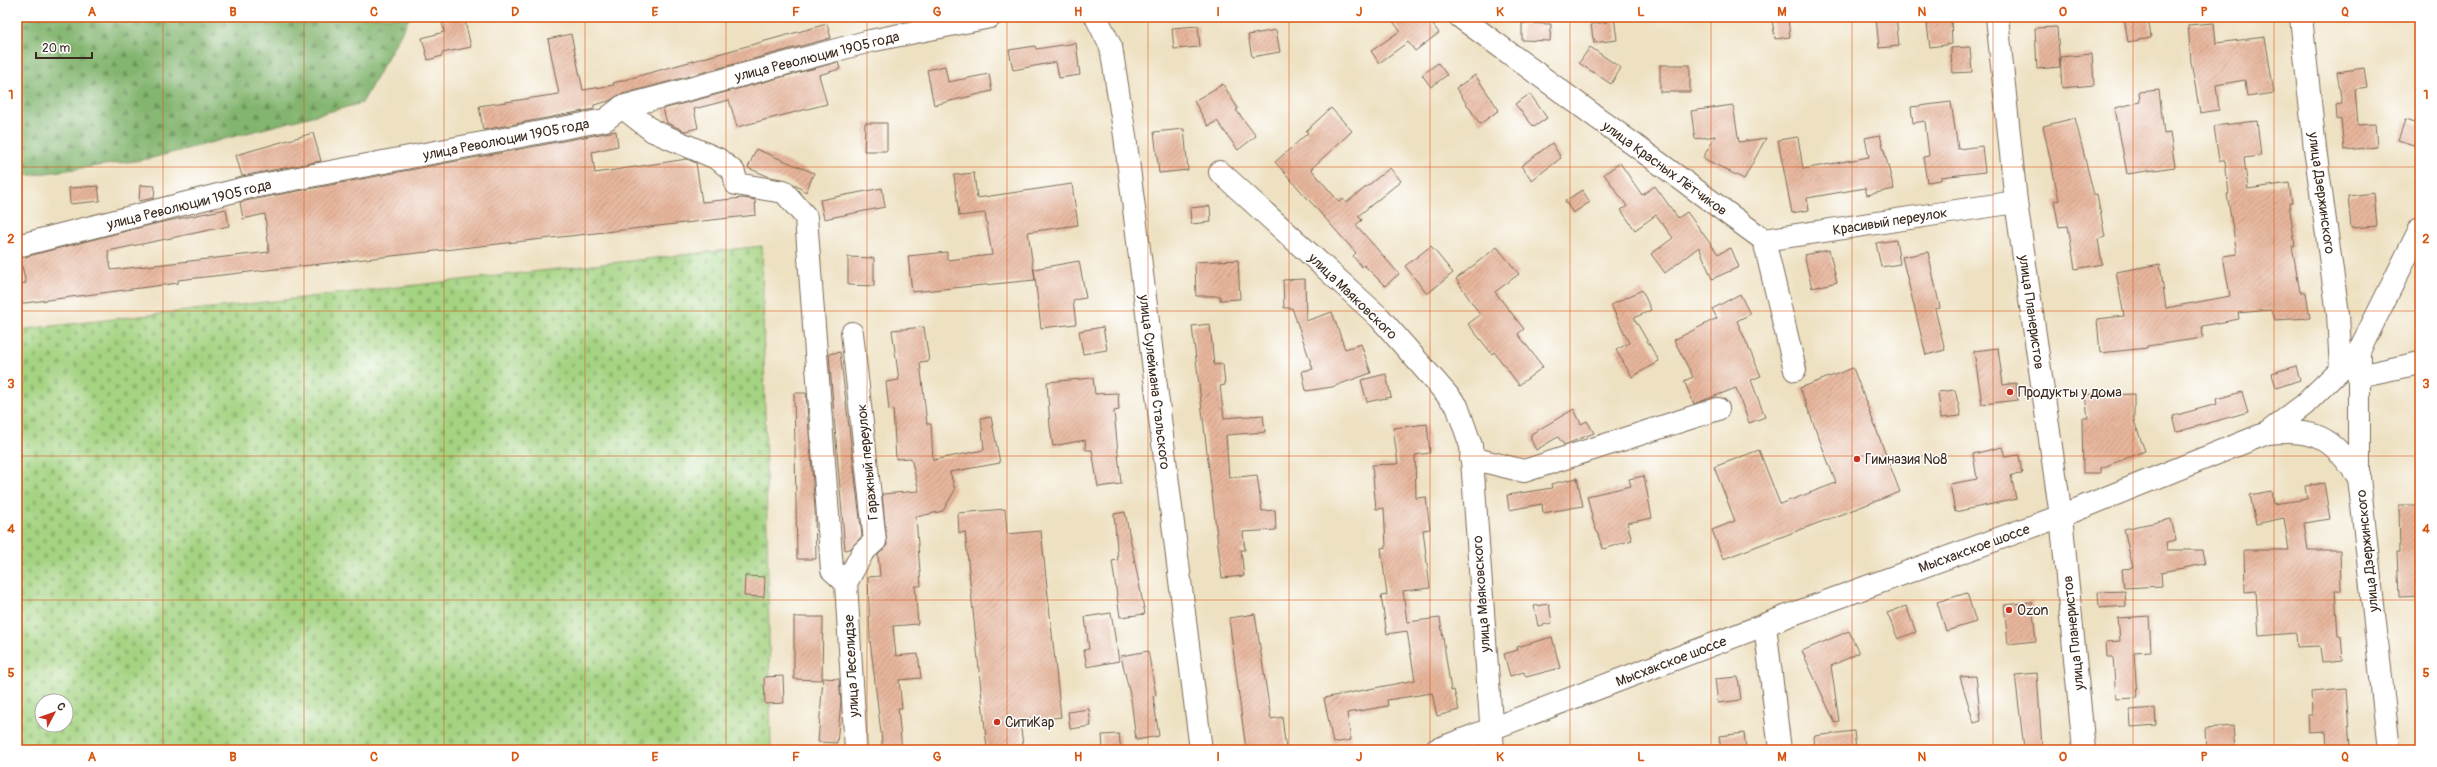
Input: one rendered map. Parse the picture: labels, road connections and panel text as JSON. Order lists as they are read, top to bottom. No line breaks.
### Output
{"streets":{"street":["улица Революции 1905 года","улица Красных Лётчиков","улица Дзержинского","Красивый переулок","улица Маяковского","улица Планеристов","улица Сулеймана Стальского","Гаражный переулок","Мысхакское шоссе","улица Леселидзе"]},"crossings":[["улица Красных Лётчиков","Красивый переулок"],["улица Дзержинского","Мысхакское шоссе"],["Красивый переулок","улица Планеристов"],["улица Маяковского","Мысхакское шоссе"],["улица Планеристов","Мысхакское шоссе"],["Гаражный переулок","улица Леселидзе"]],"places":["Продукты у дома","Гимназия №8","Ozon","СитиКар"],"scale_bar":"20 m","north":"top right","grid":{"columns":["A","B","C","D","E","F","G","H","I","J","K","L","M","N","O","P","Q"],"rows":["1","2","3","4","5"]}}
